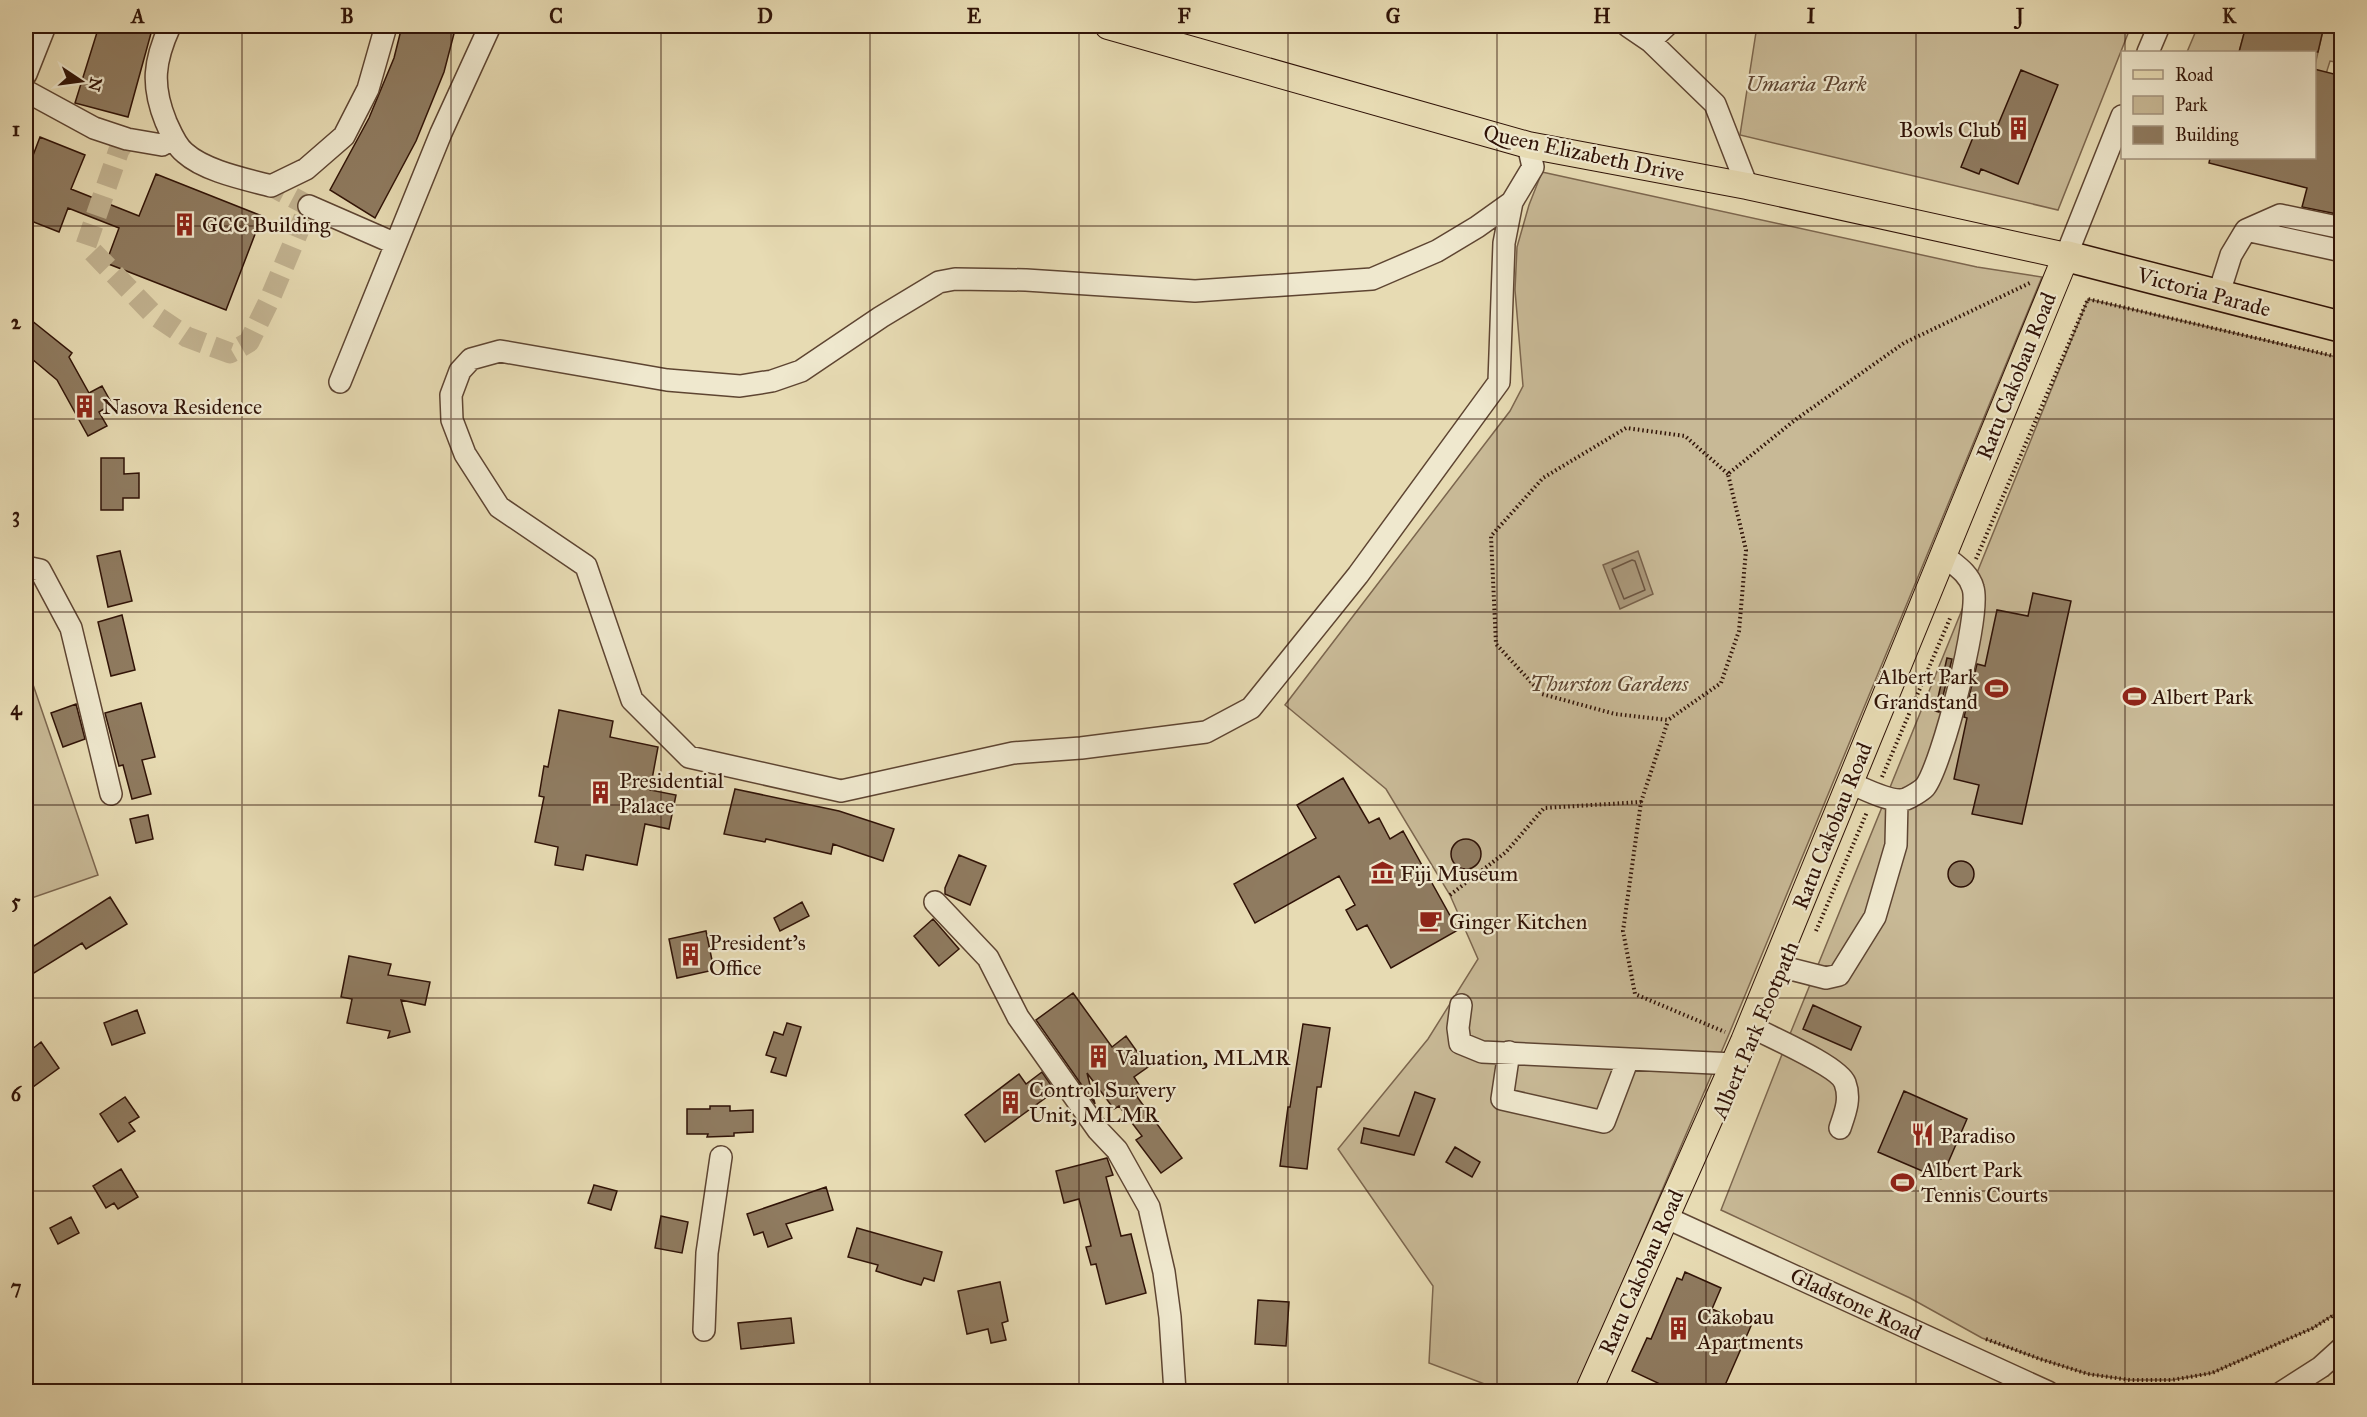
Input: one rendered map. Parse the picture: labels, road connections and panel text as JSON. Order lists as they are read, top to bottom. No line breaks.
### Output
{"streets":{"highway":["Victoria Parade"],"main road":["Queen Elizabeth Drive","Ratu Cakobau Road"],"street":["Gladstone Road"],"path":["Albert Park Footpath"]},"crossings":[["Queen Elizabeth Drive","Victoria Parade"],["Queen Elizabeth Drive","Ratu Cakobau Road"],["Victoria Parade","Ratu Cakobau Road"],["Ratu Cakobau Road","Albert Park Footpath"],["Ratu Cakobau Road","Gladstone Road"]],"parks":["Umaria Park","Thurston Gardens"],"places":{"building":["Bowls Club","GCC Building","Nasova Residence","Presidential Palace","President's Office","Valuation, MLMR","Control Survery Unit, MLMR","Cakobau Apartments"],"sports":["Albert Park Grandstand","Albert Park","Albert Park Tennis Courts"],"museum":["Fiji Museum"],"cafe":["Ginger Kitchen"],"restaurant":["Paradiso"]},"legend":["Road","Park","Building"],"north":"right","grid":{"columns":["A","B","C","D","E","F","G","H","I","J","K"],"rows":["1","2","3","4","5","6","7"]}}
